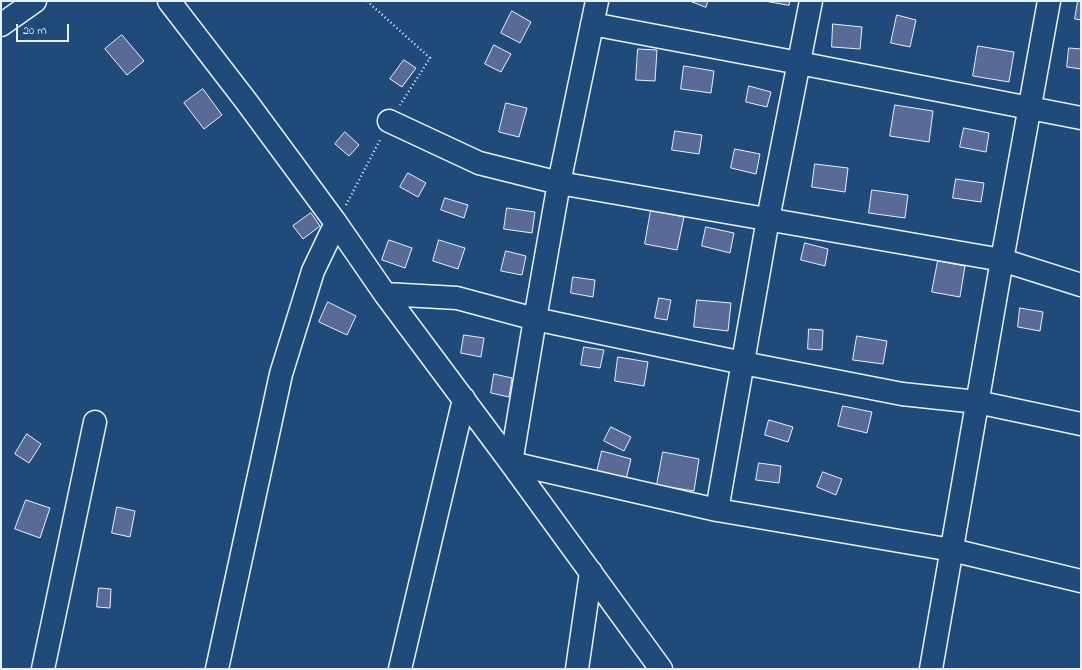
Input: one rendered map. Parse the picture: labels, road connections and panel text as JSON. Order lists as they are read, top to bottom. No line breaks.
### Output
{"scale_bar":"20 m"}
